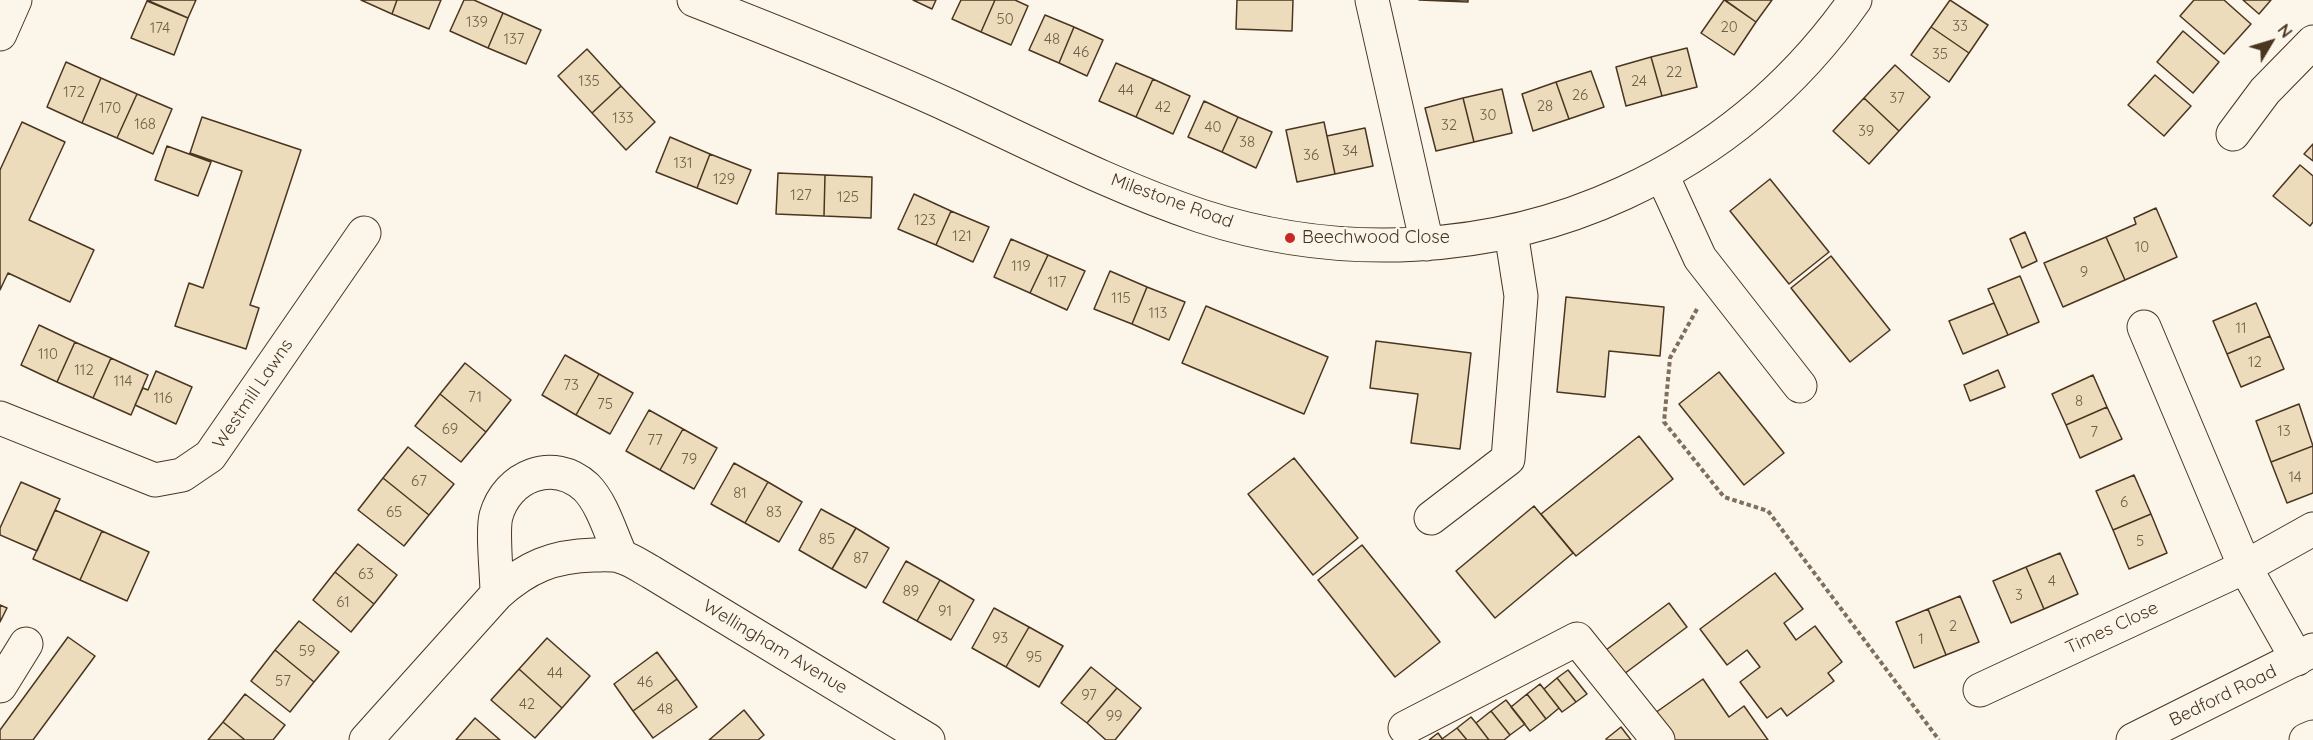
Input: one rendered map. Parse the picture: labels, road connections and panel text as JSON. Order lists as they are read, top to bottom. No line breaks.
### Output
{"streets":{"street":["Milestone Road","Westmill Lawns","Times Close","Wellingham Avenue","Bedford Road"]},"places":["Beechwood Close"],"house_numbers":["50","139","33","20","174","137","48","46","35","22","135","24","44","172","26","37","28","42","170","30","133","168","32","40","39","38","34","36","131","129","127","125","123","121","10","119","9","117","115","113","11","110","12","112","114","73","71","116","8","75","69","13","7","77","79","14","67","81","6","65","83","85","5","87","63","4","89","3","61","91","2","93","1","59","95","44","57","46","97","42","48","99"],"north":"top right"}
